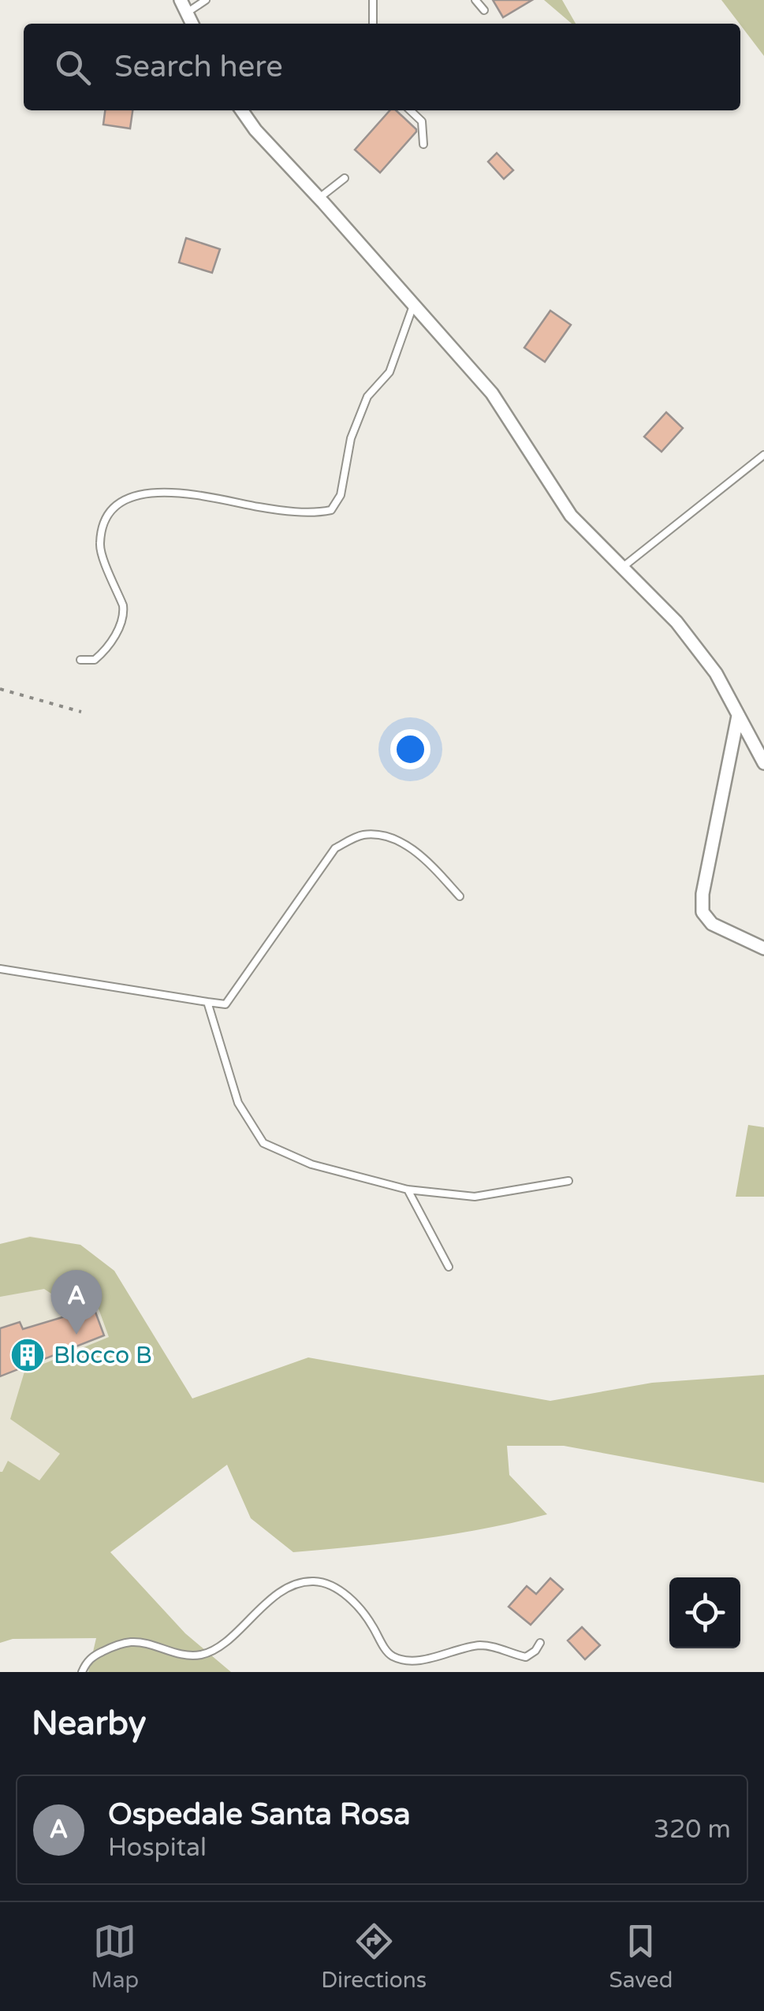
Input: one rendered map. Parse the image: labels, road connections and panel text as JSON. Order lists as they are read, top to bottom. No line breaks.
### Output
{"places":{"building":["Blocco B"]},"page":{"search":"Search here","pins":"A","heading":"Nearby","list":[{"mark":"A","name":"Ospedale Santa Rosa","note":"Hospital","value":"320 m"}],"nav":["Map","Directions","Saved"]}}
